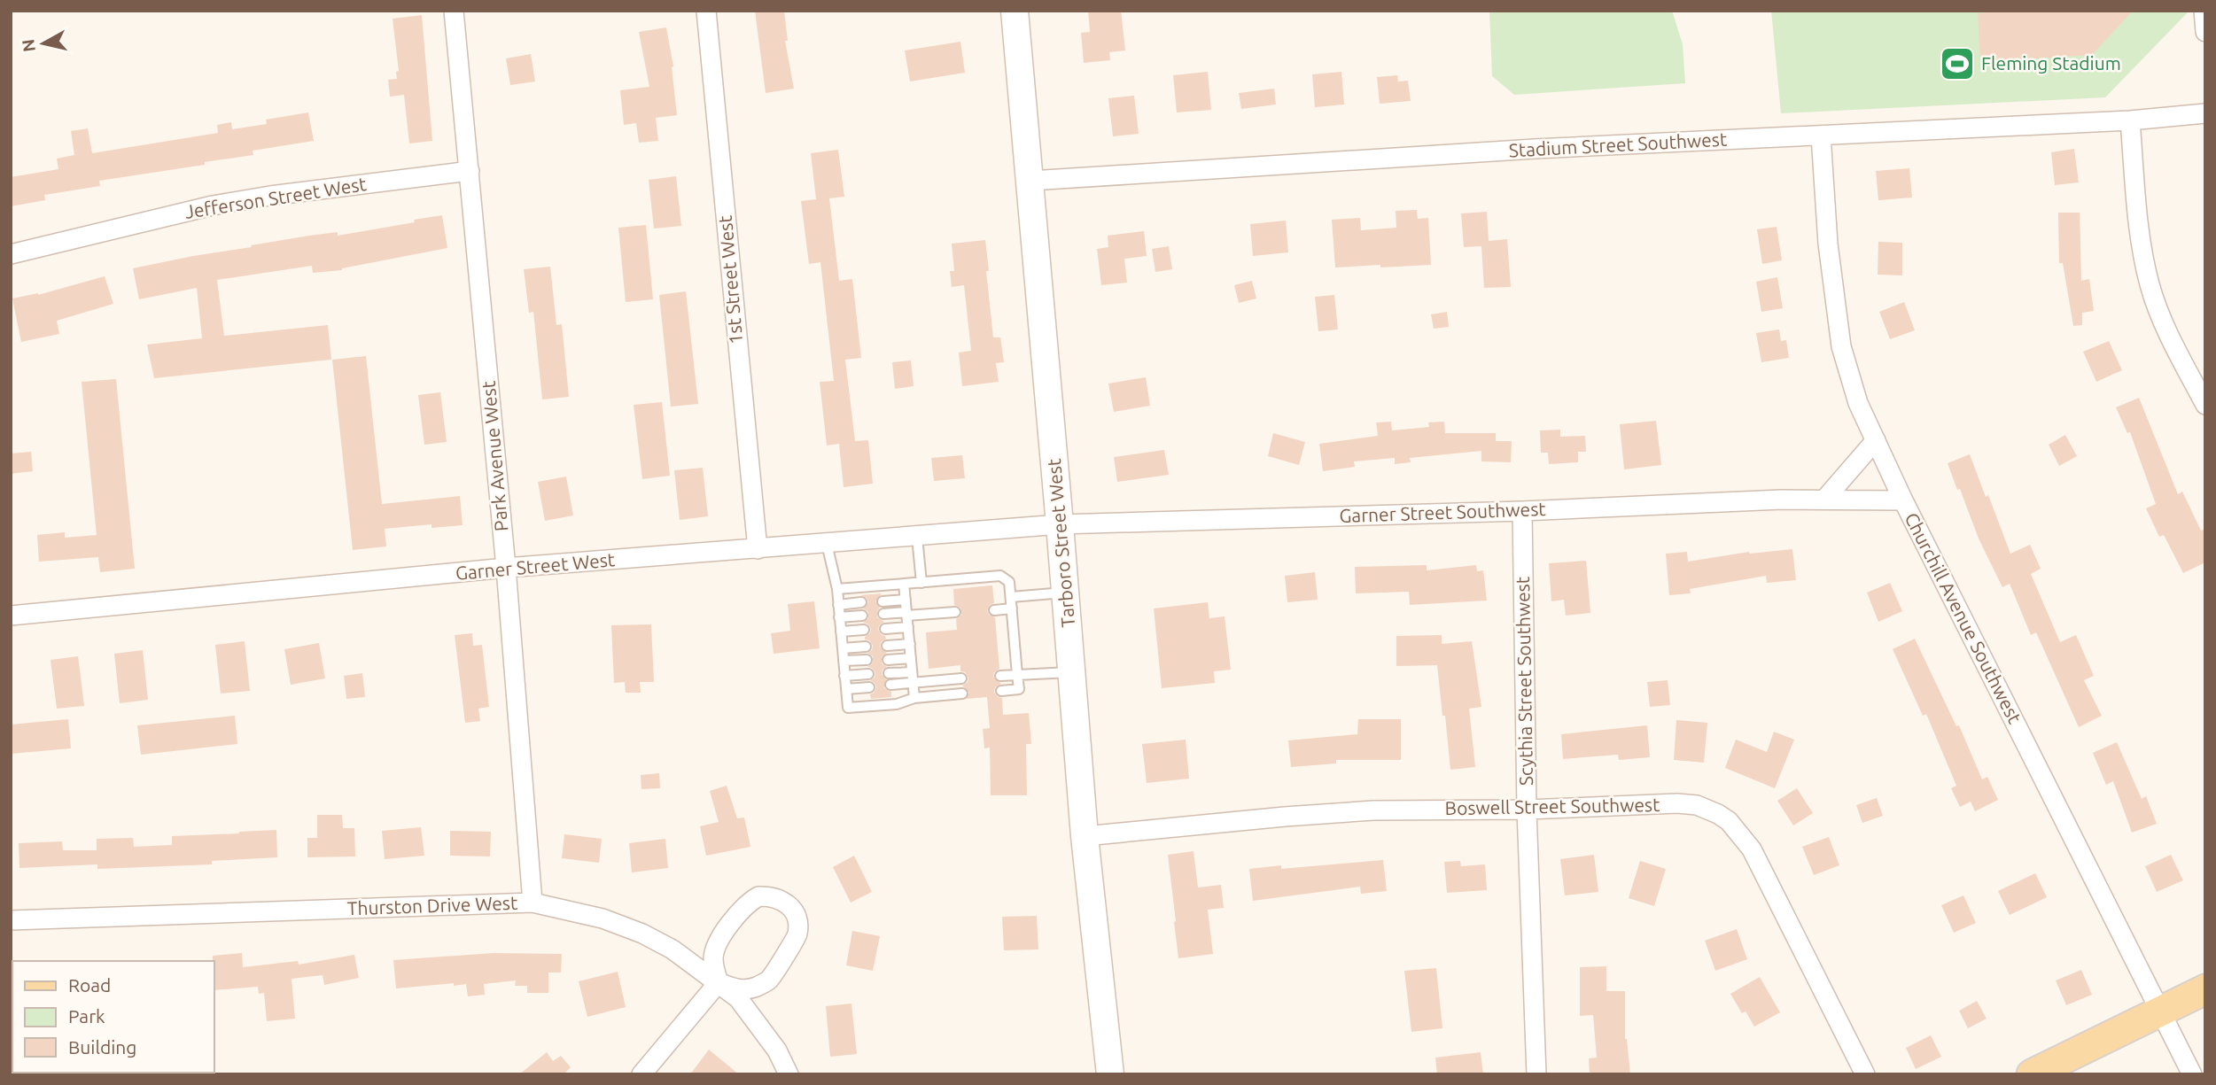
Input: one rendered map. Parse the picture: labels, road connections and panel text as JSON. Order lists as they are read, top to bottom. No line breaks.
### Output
{"streets":{"main road":["Tarboro Street West"],"street":["Stadium Street Southwest","Jefferson Street West","1st Street West","Park Avenue West","Garner Street Southwest","Garner Street West","Churchill Avenue Southwest","Scythia Street Southwest","Boswell Street Southwest","Thurston Drive West"]},"crossings":[["Stadium Street Southwest","Tarboro Street West"],["Stadium Street Southwest","Churchill Avenue Southwest"],["Jefferson Street West","Park Avenue West"],["1st Street West","Garner Street West"],["Park Avenue West","Garner Street West"],["Park Avenue West","Thurston Drive West"],["Garner Street Southwest","Tarboro Street West"],["Garner Street Southwest","Garner Street West"],["Garner Street Southwest","Churchill Avenue Southwest"],["Garner Street Southwest","Scythia Street Southwest"],["Tarboro Street West","Garner Street West"],["Tarboro Street West","Boswell Street Southwest"],["Scythia Street Southwest","Boswell Street Southwest"]],"places":{"sports":["Fleming Stadium"]},"legend":["Road","Park","Building"],"north":"left"}
